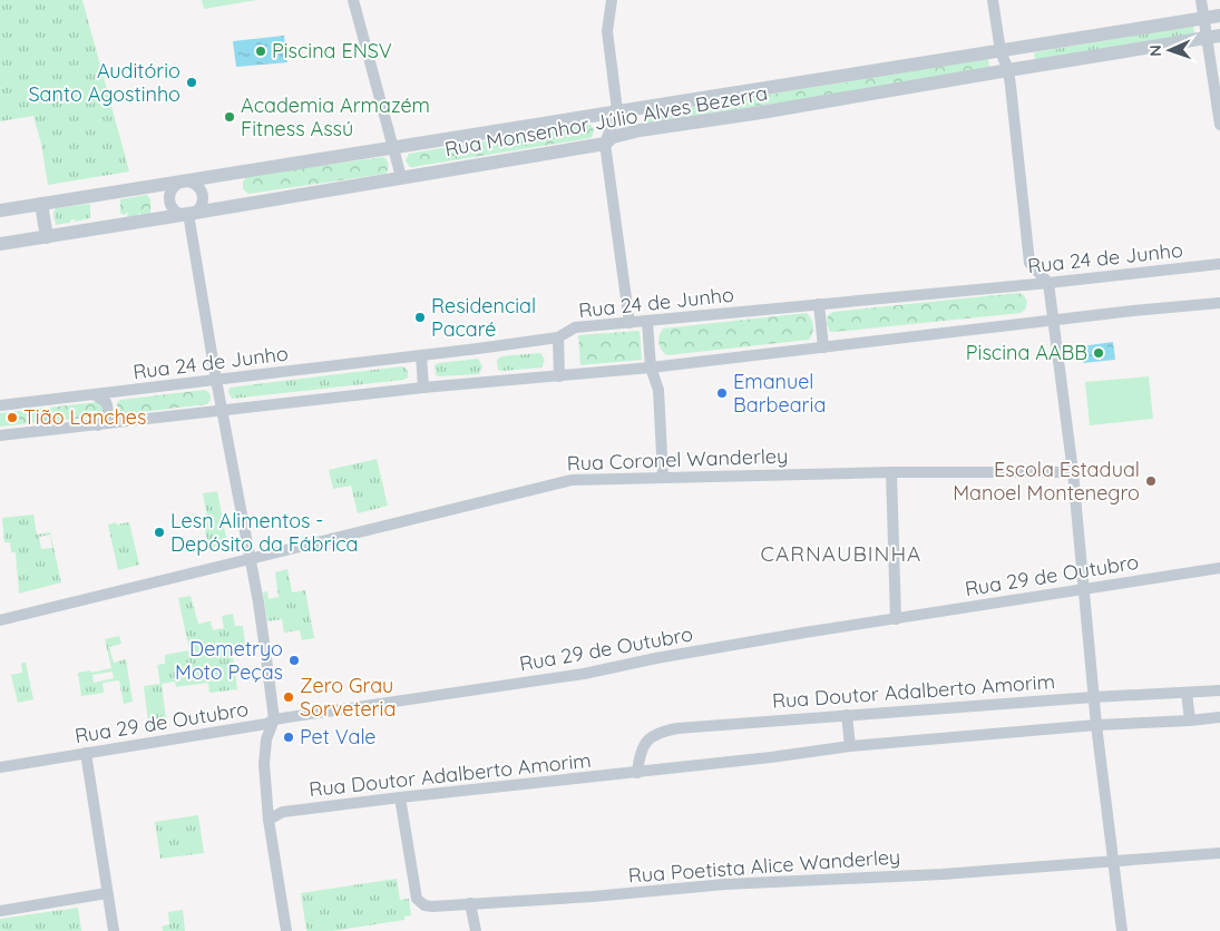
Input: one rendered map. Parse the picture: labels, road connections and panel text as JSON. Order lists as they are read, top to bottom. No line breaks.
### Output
{"streets":{"street":["Rua Monsenhor Júlio Alves Bezerra","Rua 24 de Junho","Rua Coronel Wanderley","Rua 29 de Outubro","Rua Doutor Adalberto Amorim","Rua Poetista Alice Wanderley"]},"crossings":[["Rua Doutor Adalberto Amorim","Rua Poetista Alice Wanderley"]],"districts":["CARNAUBINHA"],"places":["Piscina ENSV","Auditório Santo Agostinho","Academia Armazém Fitness Assú","Residencial Pacaré","Piscina AABB","Emanuel Barbearia","Tião Lanches","Escola Estadual Manoel Montenegro","Lesn Alimentos - Depósito da Fábrica","Demetryo Moto Peças","Zero Grau Sorveteria","Pet Vale"],"north":"left"}
